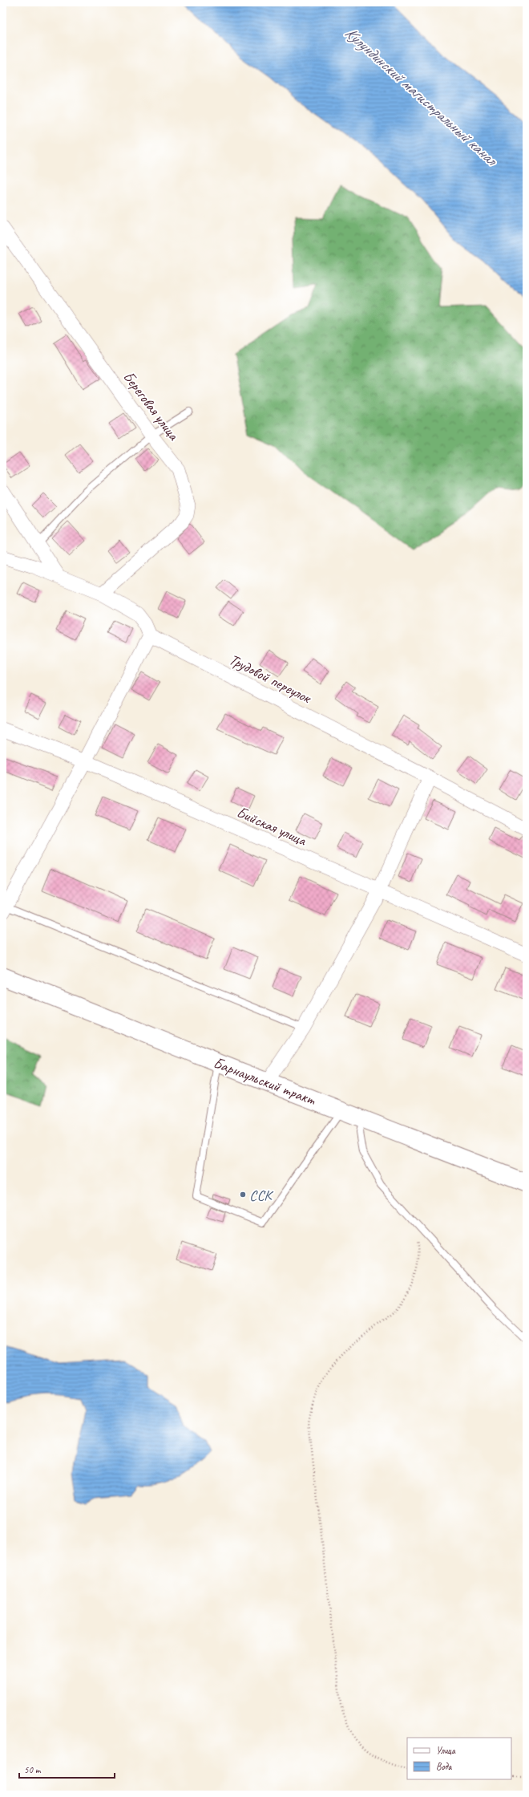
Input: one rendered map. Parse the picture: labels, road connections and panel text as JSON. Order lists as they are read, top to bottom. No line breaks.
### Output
{"streets":{"main road":["Барнаульский тракт"],"street":["Береговая улица","Трудовой переулок","Бийская улица"]},"water":["Кулундинский магистральный канал"],"places":["ССК"],"legend":["Улица","Вода"],"scale_bar":"50 m"}
